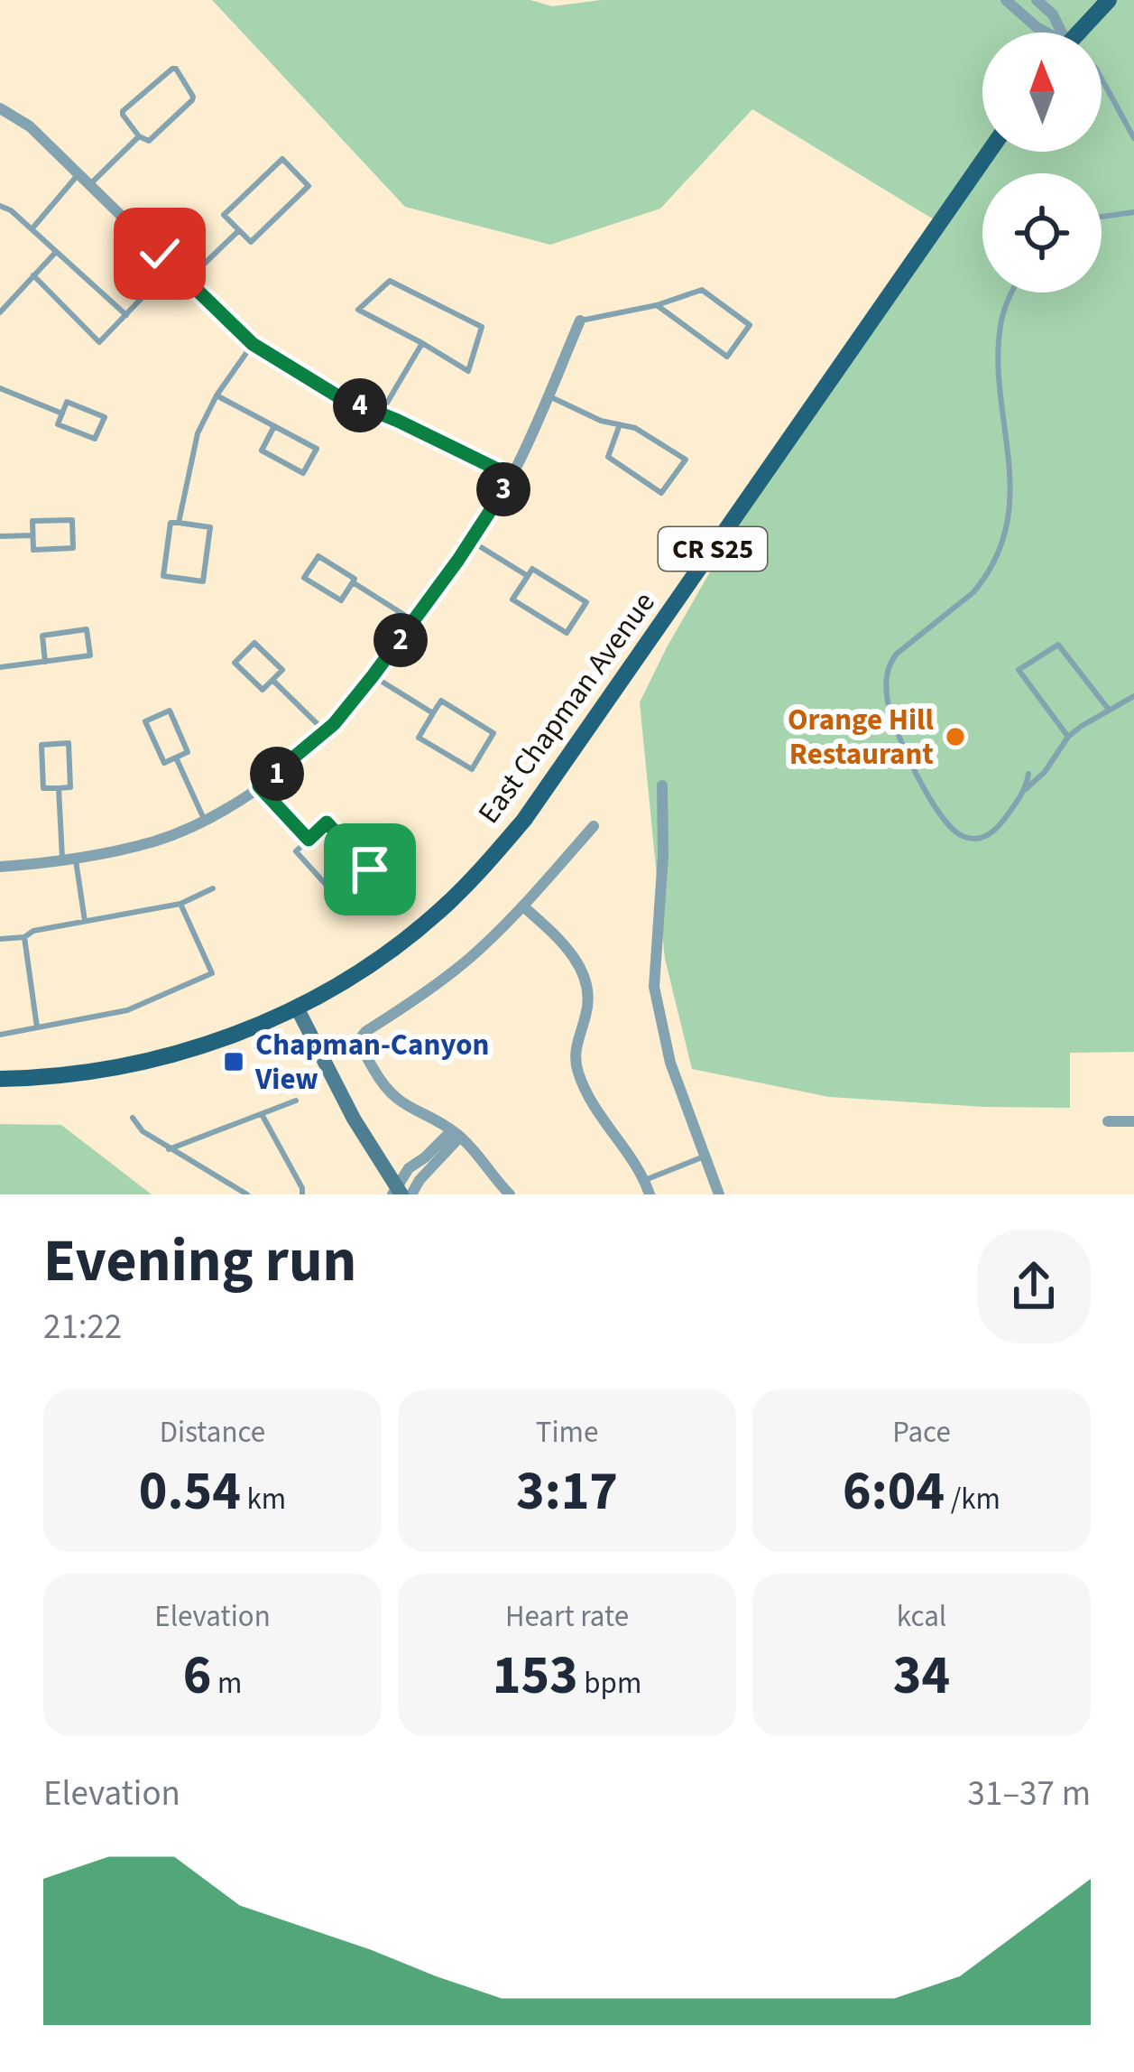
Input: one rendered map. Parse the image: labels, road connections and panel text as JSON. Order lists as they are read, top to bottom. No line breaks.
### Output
{"streets":{"main road":["CR S25","East Chapman Avenue"]},"places":{"other":["Orange Hill Restaurant"],"transit":["Chapman-Canyon View"]},"north":"top","page":{"pins":["4","3","2","1"],"heading":["Evening run","21:22"],"stats":[["Distance","0.54 km"],["Time","3:17"],["Pace","6:04 /km"],["Elevation","6 m"],["Heart rate","153 bpm"],["kcal","34"]],"chart":["Elevation","31–37 m"]}}
